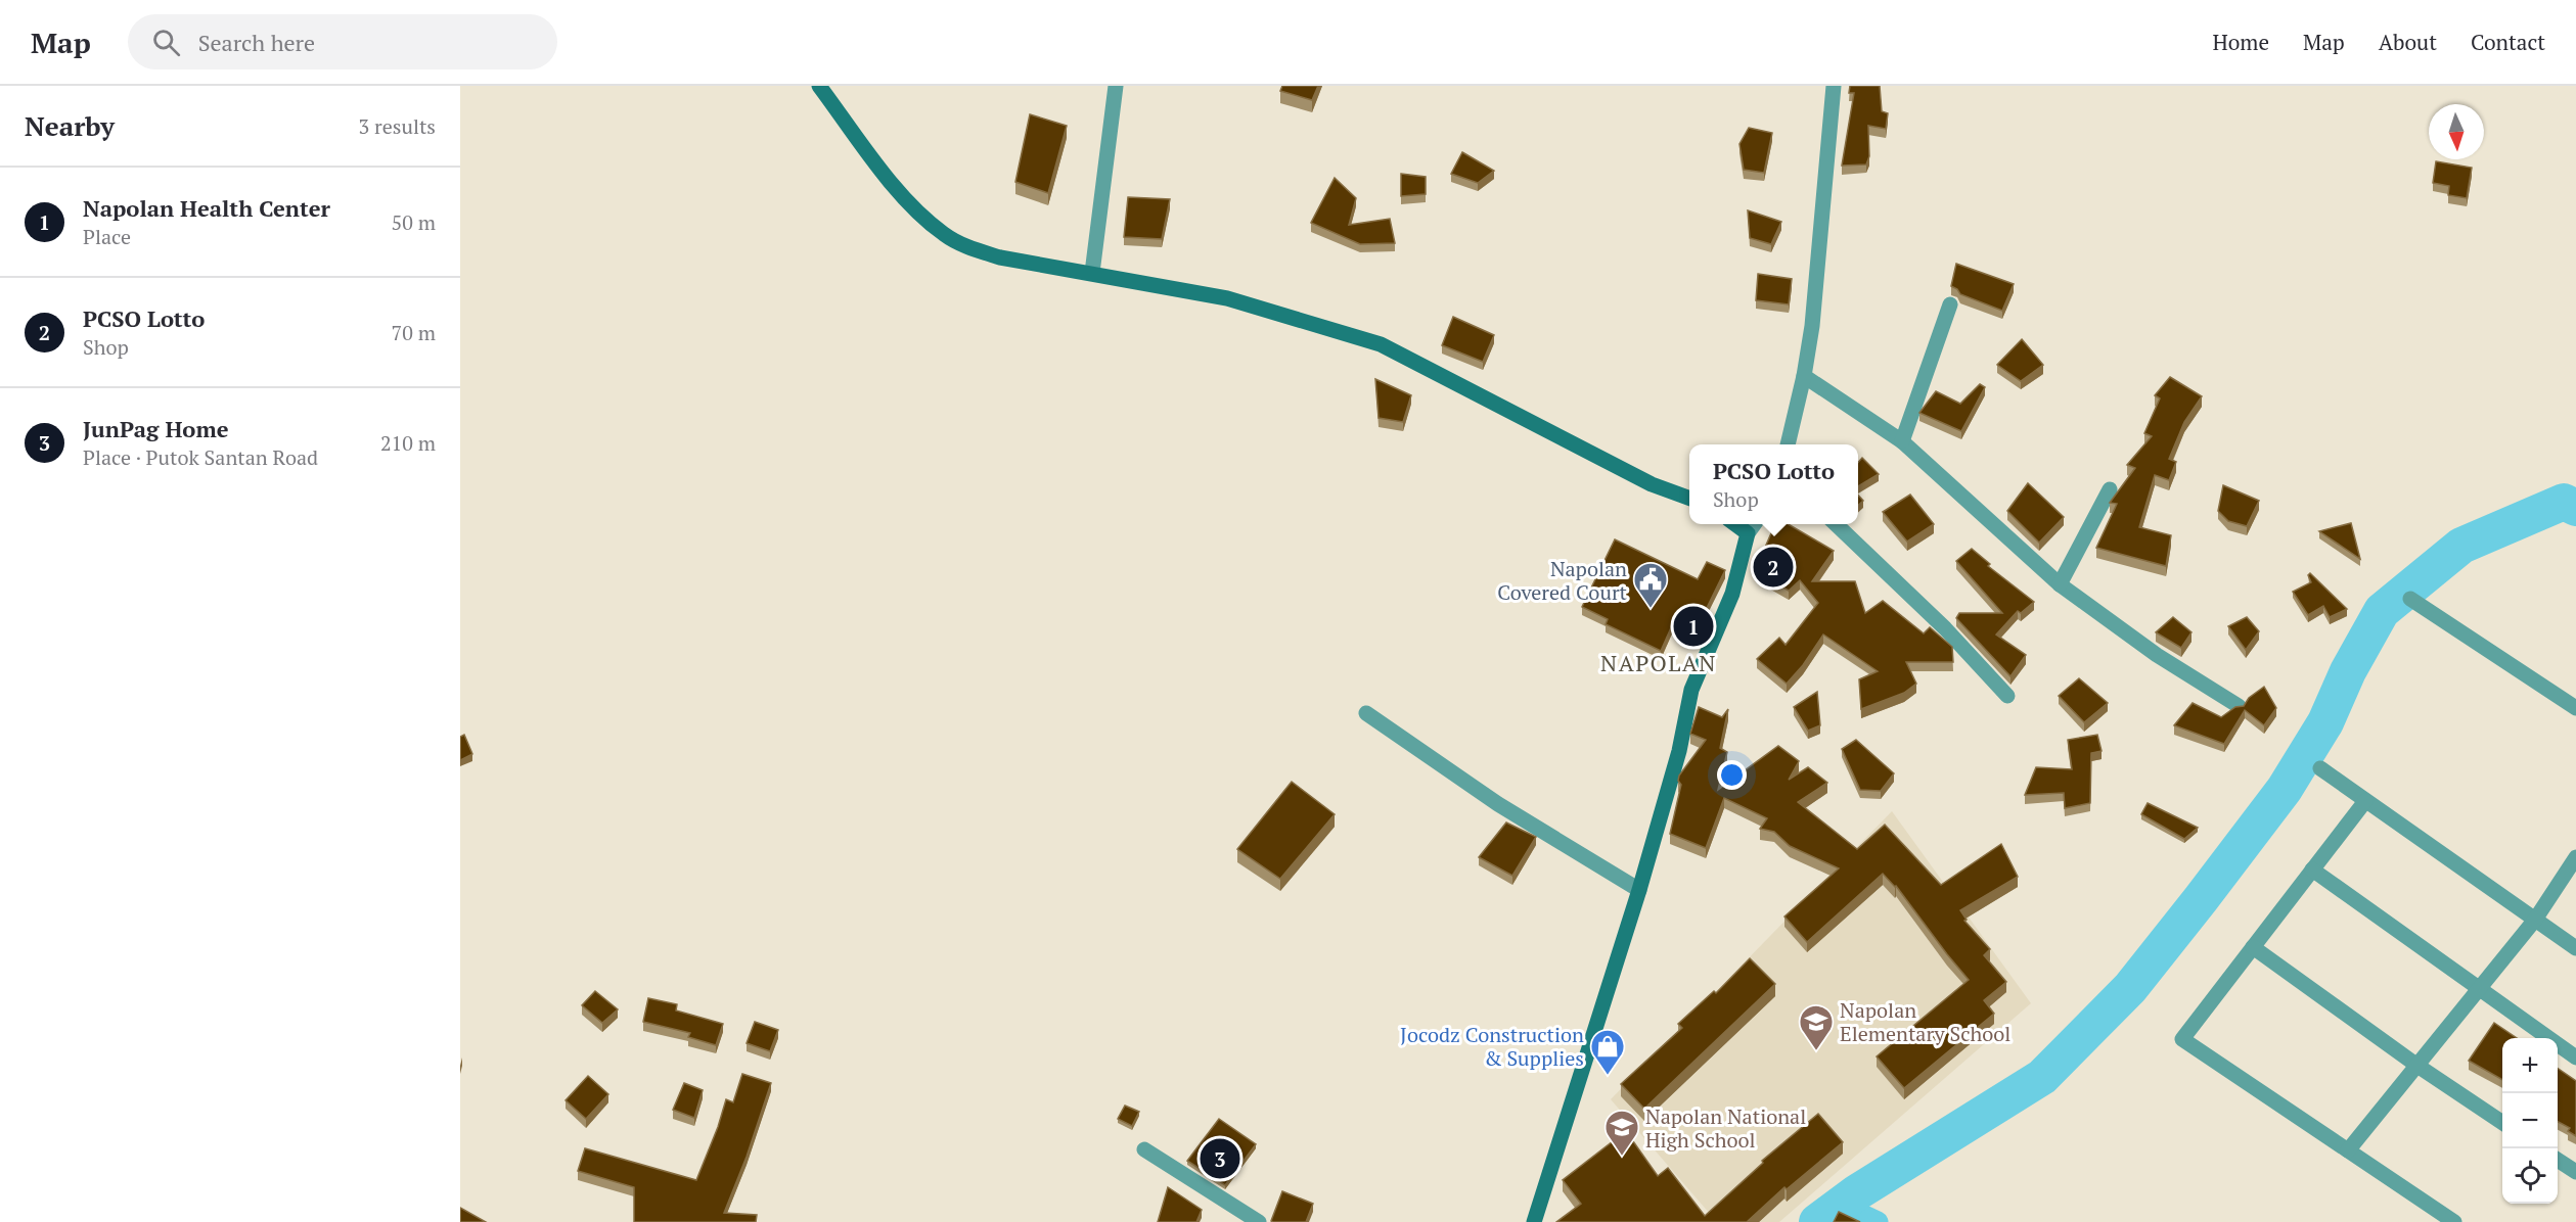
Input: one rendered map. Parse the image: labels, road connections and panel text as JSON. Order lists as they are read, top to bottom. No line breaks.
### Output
{"districts":["NAPOLAN"],"places":{"public building":["Napolan Covered Court"],"school or university":["Napolan Elementary School","Napolan National High School"],"shop":["Jocodz Construction & Supplies"]},"north":"bottom","page":{"header":"Map","search":"Search here","nav":["Home","Map","About","Contact"],"heading":["Nearby","3 results"],"list":[{"mark":"1","name":"Napolan Health Center","note":"Place","value":"50 m"},{"mark":"2","name":"PCSO Lotto","note":"Shop","value":"70 m"},{"mark":"3","name":"JunPag Home","note":"Place · Putok Santan Road","value":"210 m"}],"popup":["PCSO Lotto","Shop"],"pins":["2","1","3"],"map_buttons":["+","−"]}}
